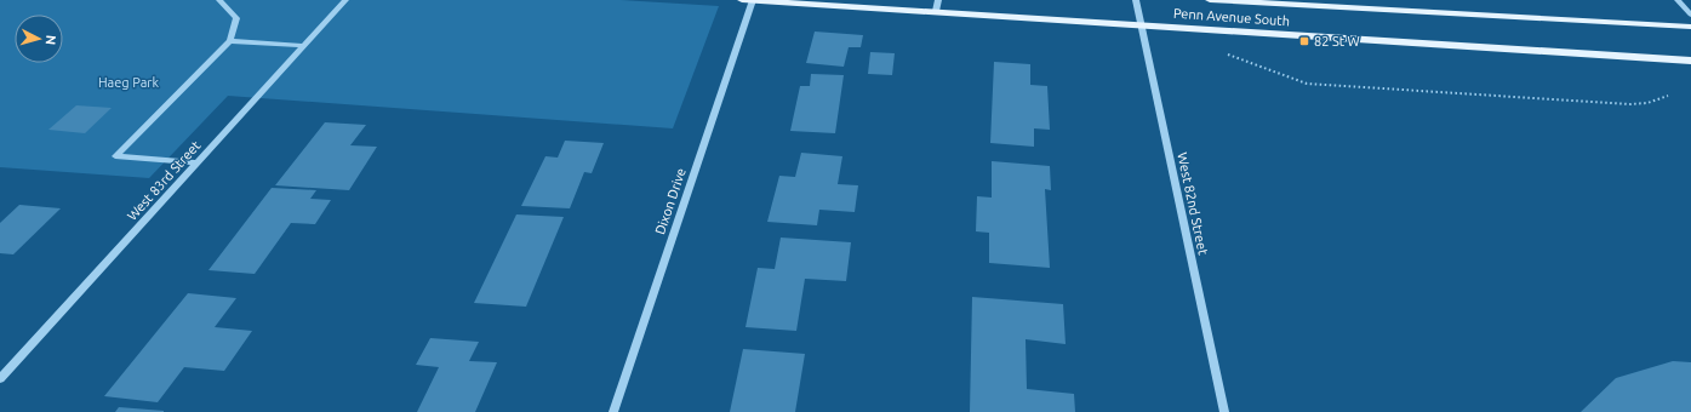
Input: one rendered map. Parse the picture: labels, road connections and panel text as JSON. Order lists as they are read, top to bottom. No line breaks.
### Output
{"streets":{"main road":["Penn Avenue South"],"street":["West 83rd Street","Dixon Drive","West 82nd Street"]},"crossings":[["Penn Avenue South","Dixon Drive"],["Penn Avenue South","West 82nd Street"]],"parks":["Haeg Park"],"places":{"transit":["82 St W"]},"north":"right"}
